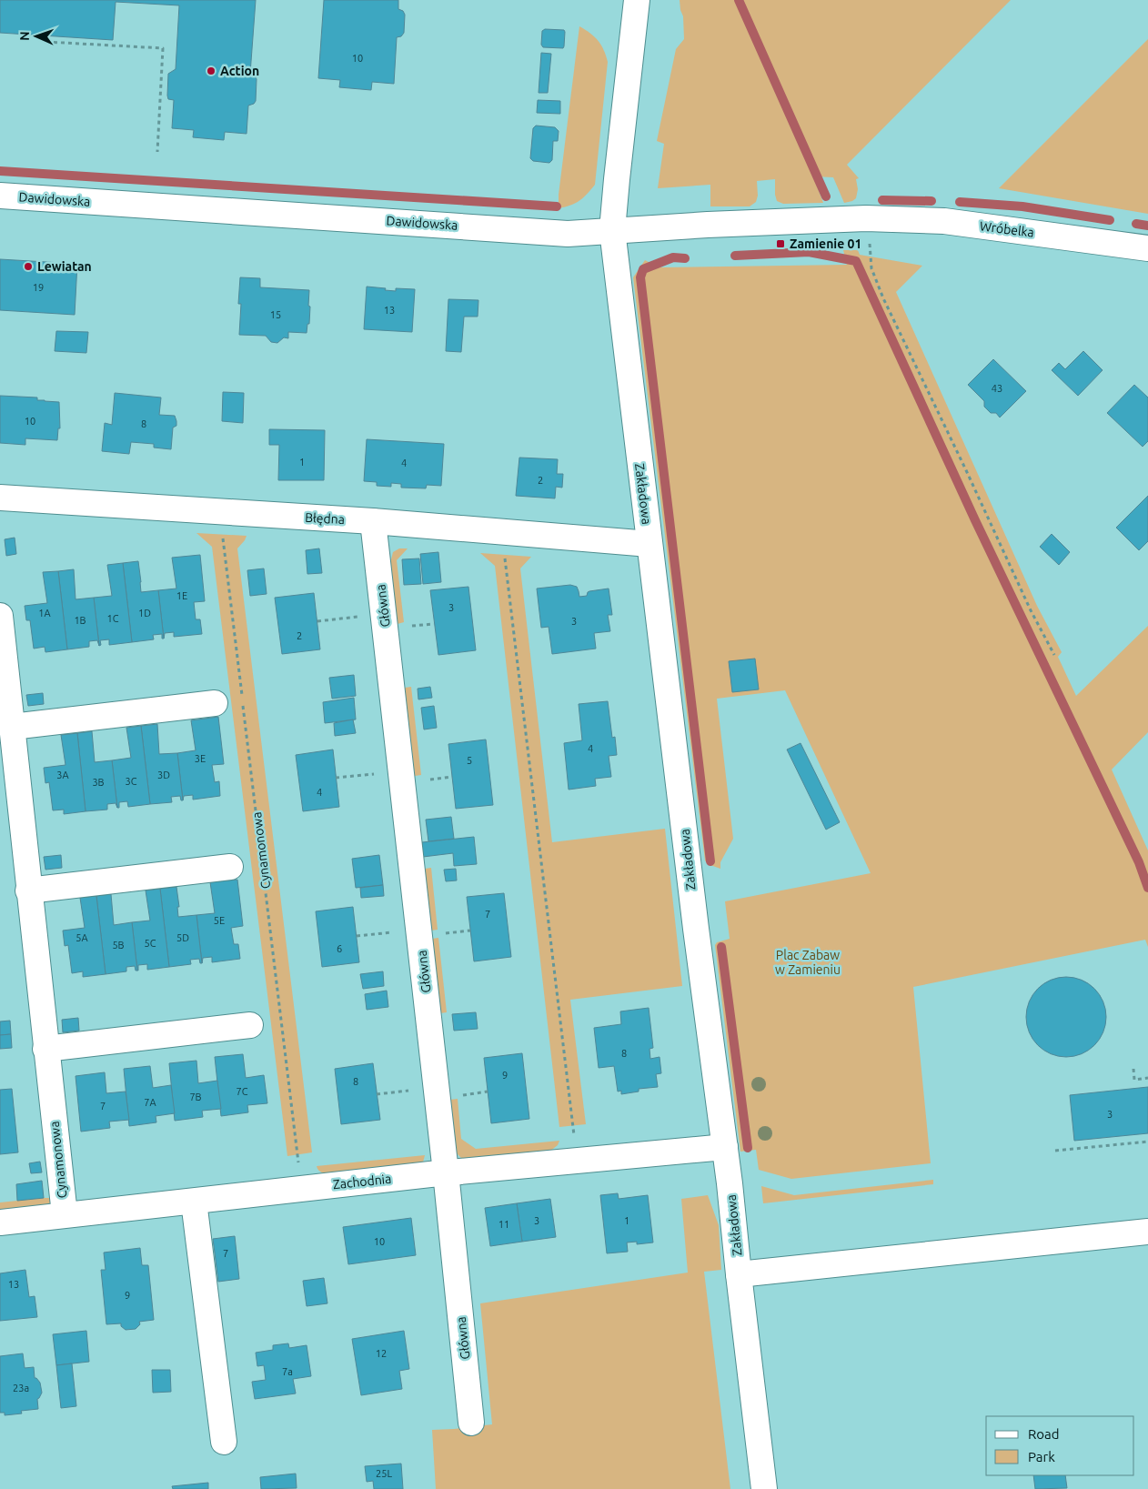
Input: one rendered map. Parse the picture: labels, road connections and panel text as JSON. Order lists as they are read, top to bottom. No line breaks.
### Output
{"streets":{"street":["Dawidowska","Wróbelka","Zakładowa","Błędna","Główna","Cynamonowa","Zachodnia"]},"crossings":[["Dawidowska","Wróbelka"],["Dawidowska","Zakładowa"],["Zakładowa","Błędna"],["Zakładowa","Zachodnia"],["Błędna","Główna"],["Błędna","Cynamonowa"],["Główna","Zachodnia"],["Cynamonowa","Zachodnia"]],"parks":["Plac Zabaw w Zamieniu"],"places":{"other":["Action","Lewiatan"],"transit":["Zamienie 01"]},"house_numbers":["10","19","13","15","43","10","8","1","4","2","1E","3","1A","1D","1C","1B","3","2","4","3E","5","3A","3D","3C","3B","4","7","5E","5A","5D","5C","5B","6","8","9","8","7C","7B","7A","7","3","3","1","11","10","7","13","9","12","7a","23a","25L"],"legend":["Road","Park"],"north":"left"}
